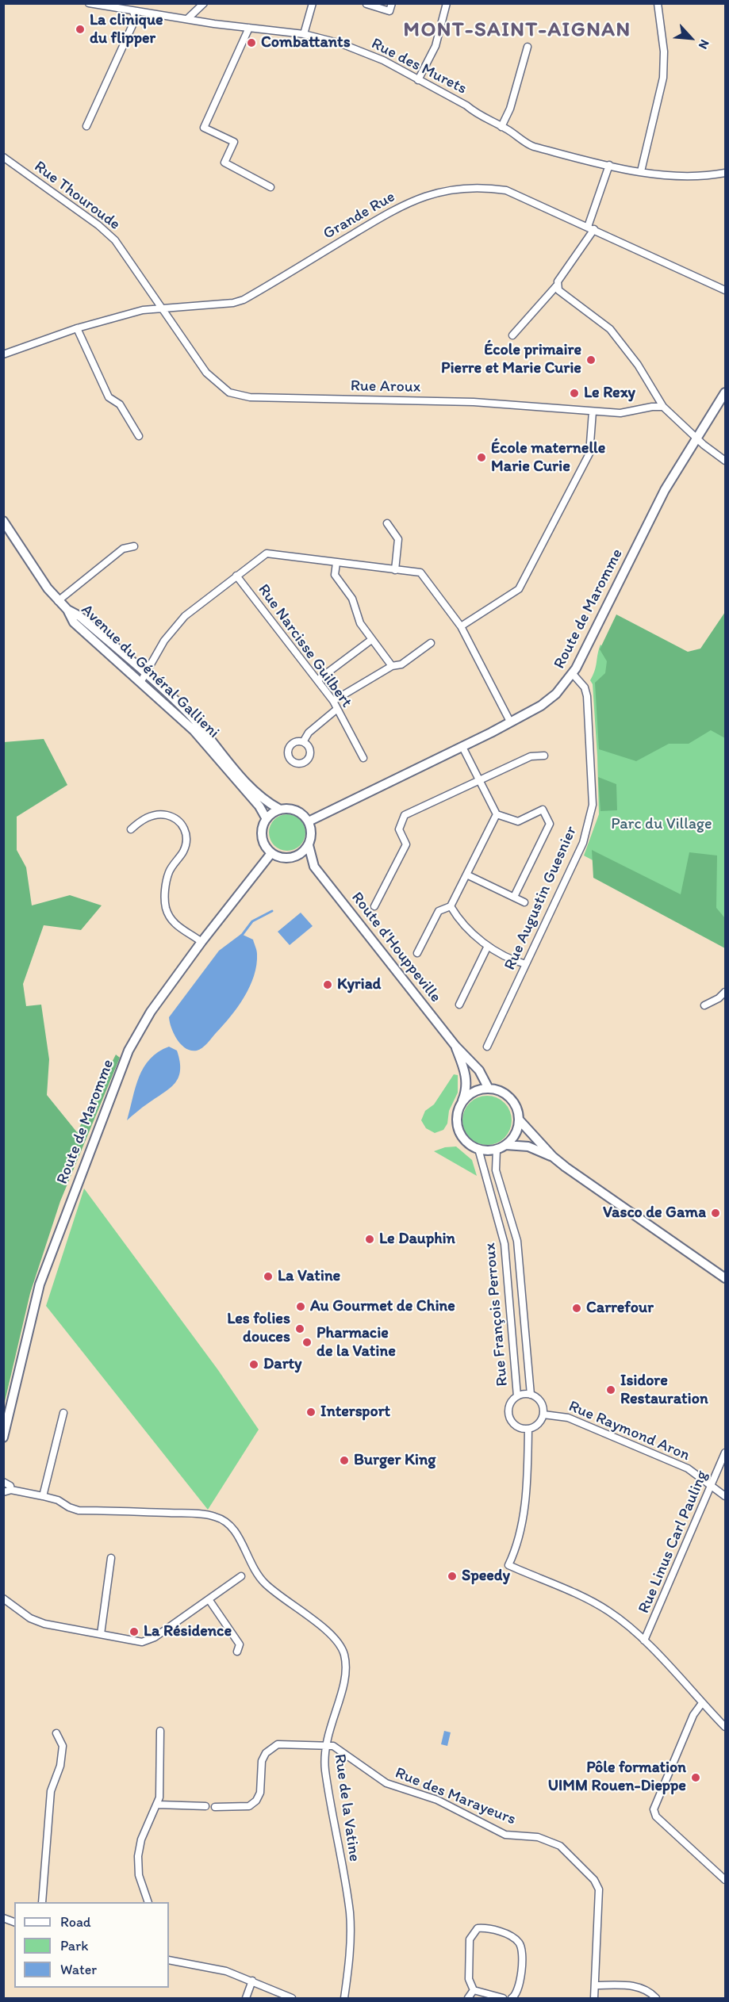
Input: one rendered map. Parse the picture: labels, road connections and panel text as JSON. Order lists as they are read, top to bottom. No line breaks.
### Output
{"streets":{"street":["Rue des Murets","Rue Thouroude","Grande Rue","Rue Aroux","Route de Maromme","Rue Narcisse Guilbert","Avenue du Général Gallieni","Rue Augustin Guesnier","Route d'Houppeville","Rue François Perroux","Rue Raymond Aron","Rue Linus Carl Pauling","Rue des Marayeurs","Rue de la Vatine"]},"crossings":[["Rue Thouroude","Grande Rue"],["Rue Thouroude","Rue Aroux"],["Grande Rue","Rue Aroux"],["Route de Maromme","Avenue du Général Gallieni"],["Route de Maromme","Rue Augustin Guesnier"],["Route de Maromme","Route d'Houppeville"],["Avenue du Général Gallieni","Route d'Houppeville"],["Route d'Houppeville","Rue François Perroux"],["Rue François Perroux","Rue Raymond Aron"],["Rue Raymond Aron","Rue Linus Carl Pauling"],["Rue des Marayeurs","Rue de la Vatine"]],"districts":["MONT-SAINT-AIGNAN"],"parks":["Parc du Village"],"places":["La clinique du flipper","Combattants","École primaire Pierre et Marie Curie","Le Rexy","École maternelle Marie Curie","Kyriad","Vasco de Gama","Le Dauphin","La Vatine","Au Gourmet de Chine","Carrefour","Les folies douces","Pharmacie de la Vatine","Darty","Isidore Restauration","Intersport","Burger King","Speedy","La Résidence","Pôle formation UIMM Rouen-Dieppe"],"legend":["Road","Park","Water"],"north":"bottom right"}
